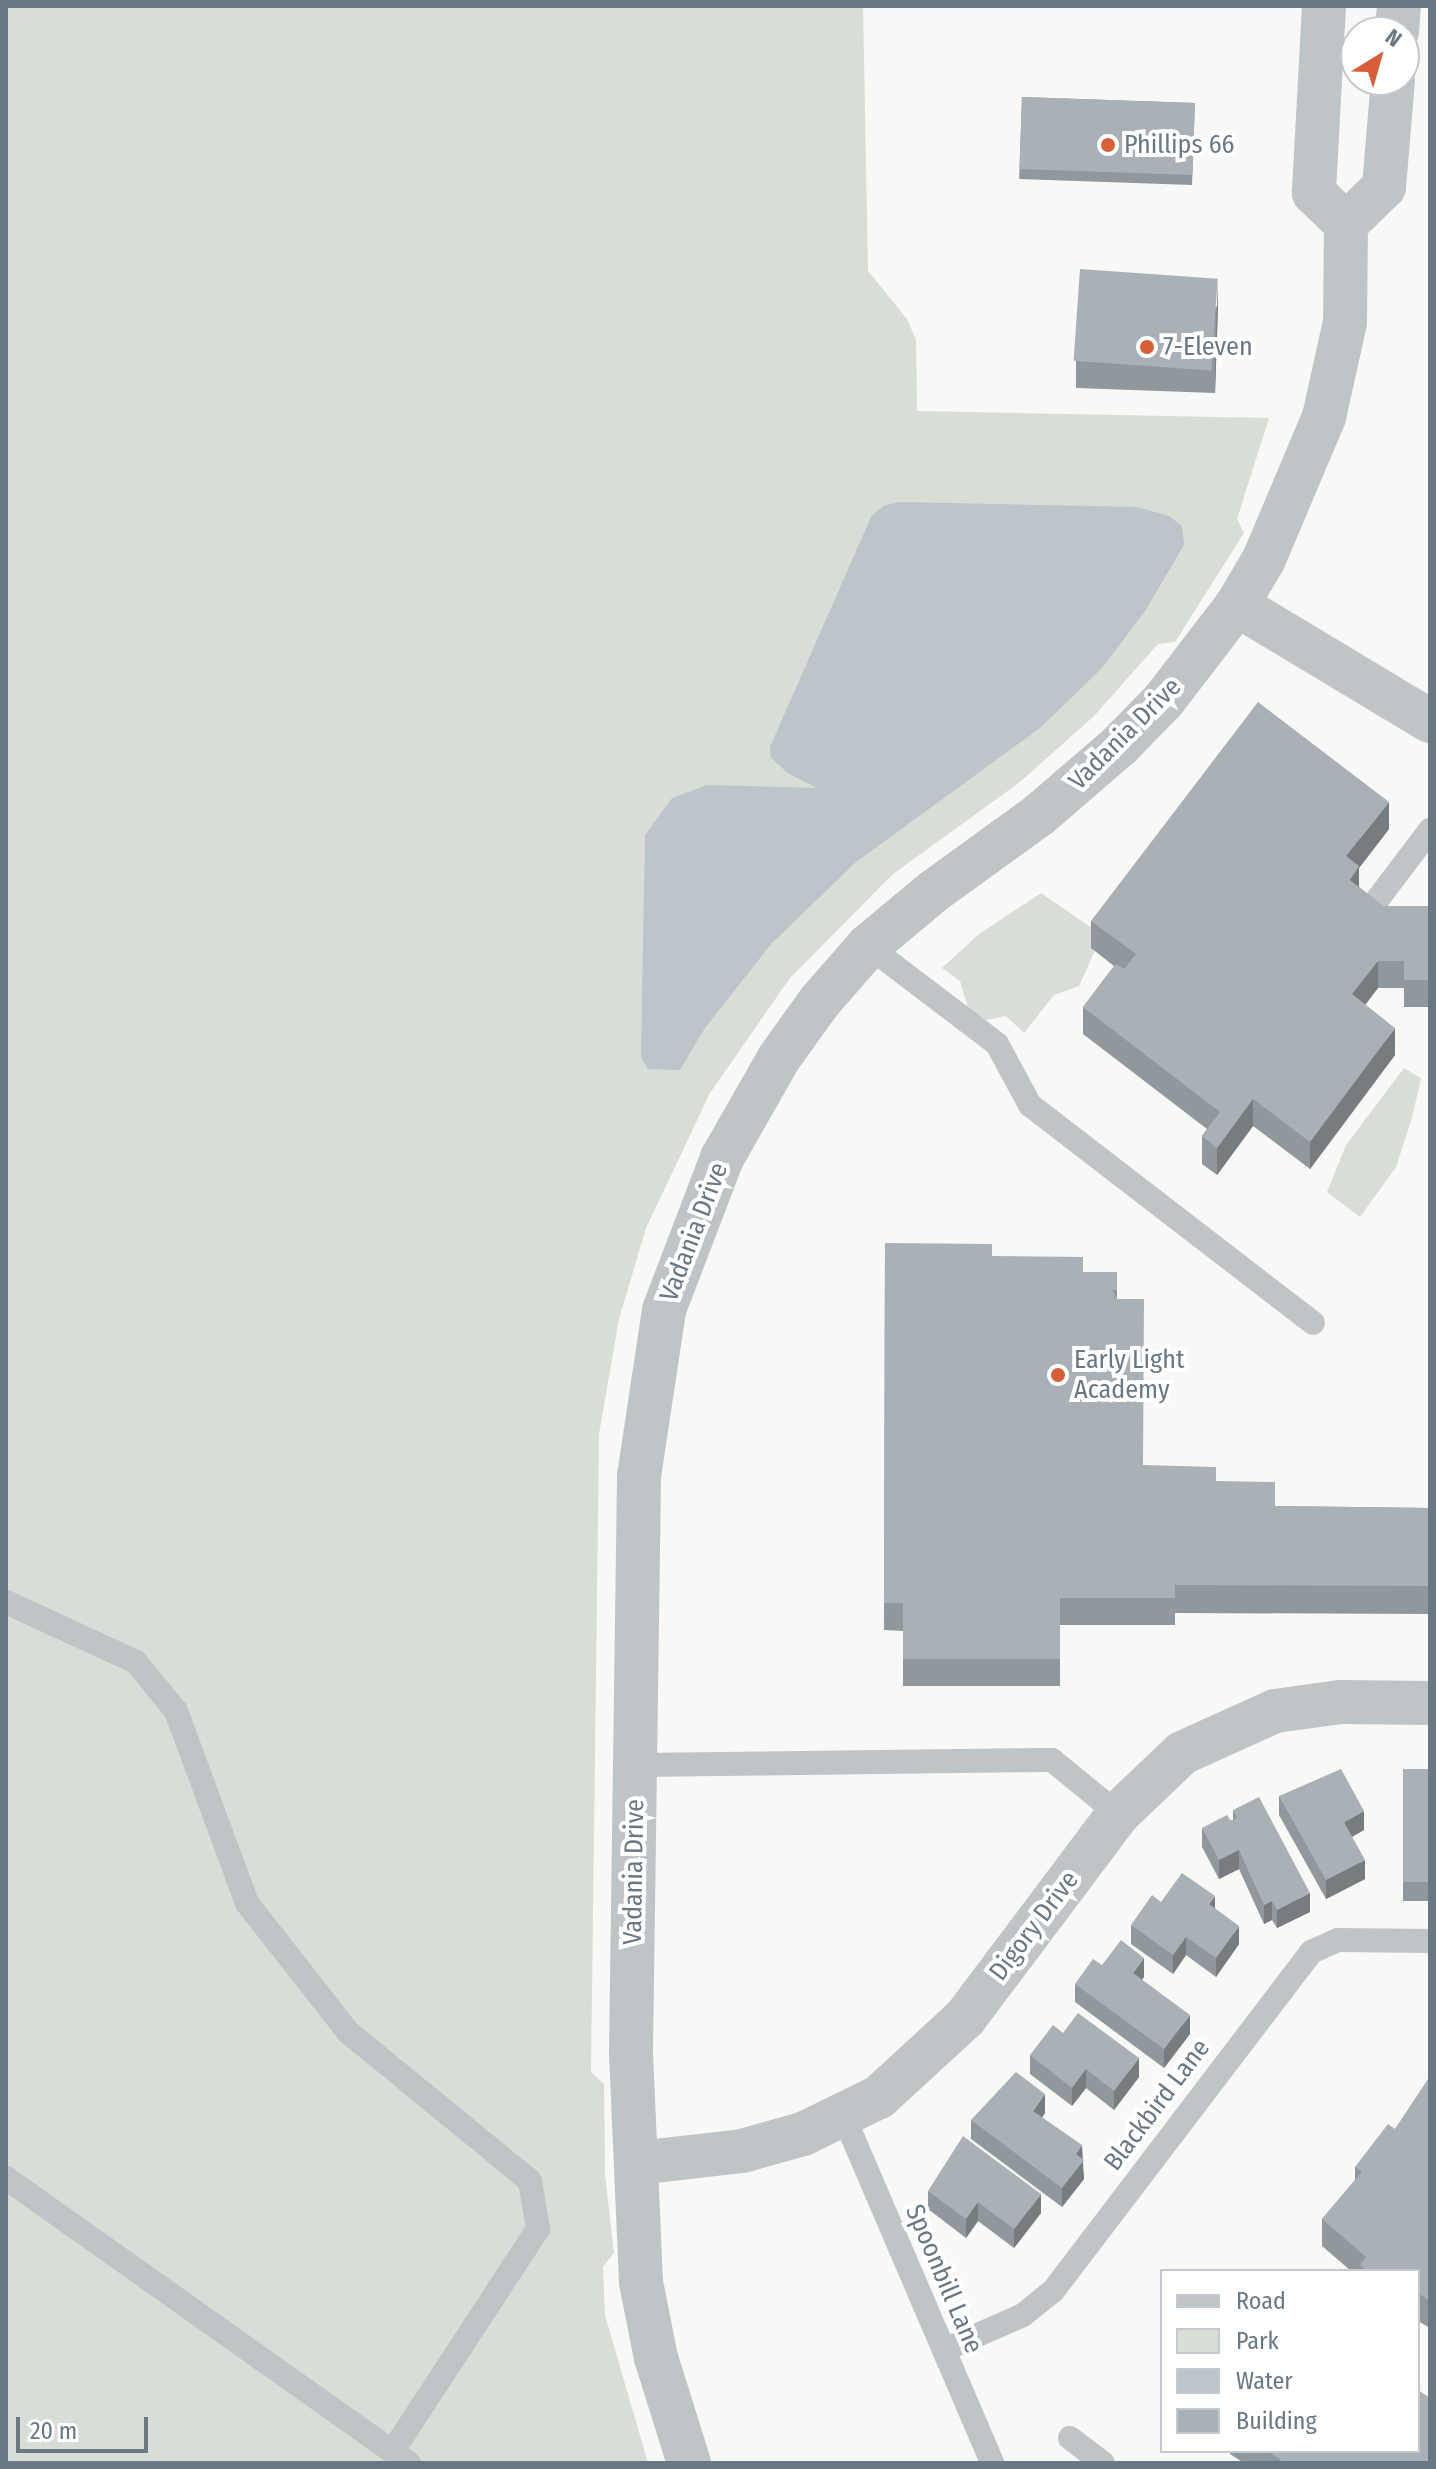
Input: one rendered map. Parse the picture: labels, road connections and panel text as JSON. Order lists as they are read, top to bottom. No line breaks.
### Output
{"streets":{"street":["Vadania Drive","Digory Drive"],"lane":["Blackbird Lane","Spoonbill Lane"]},"crossings":[["Vadania Drive","Digory Drive"],["Digory Drive","Spoonbill Lane"],["Blackbird Lane","Spoonbill Lane"]],"places":["Phillips 66","7-Eleven","Early Light Academy"],"legend":["Road","Park","Water","Building"],"scale_bar":"20 m","north":"top right"}
